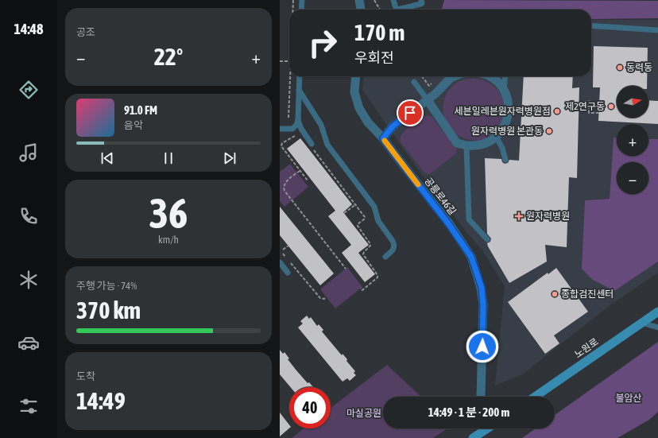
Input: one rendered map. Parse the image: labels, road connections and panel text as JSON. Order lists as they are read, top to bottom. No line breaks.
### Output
{"streets":{"main road":["노원로"],"street":["공릉로46길"]},"parks":["불암산","마실공원"],"places":{"other":["동력동","제2연구동","세븐일레븐원자력병원점","원자력병원 본관동","종합검진센터"],"health":["원자력병원"]},"north":"right","page":{"tabs":"14:48","tile":["공조",["36","km/h"],["주행 가능 · 74%","370 km"],["도착","14:49"]],"turn":["170 m","우회전"],"heat":["−","22°","+"],"map_buttons":["+","−"],"song":["91.0 FM","음악"],"limit":"40","trip":"14:49 · 1 분 · 200 m"}}
